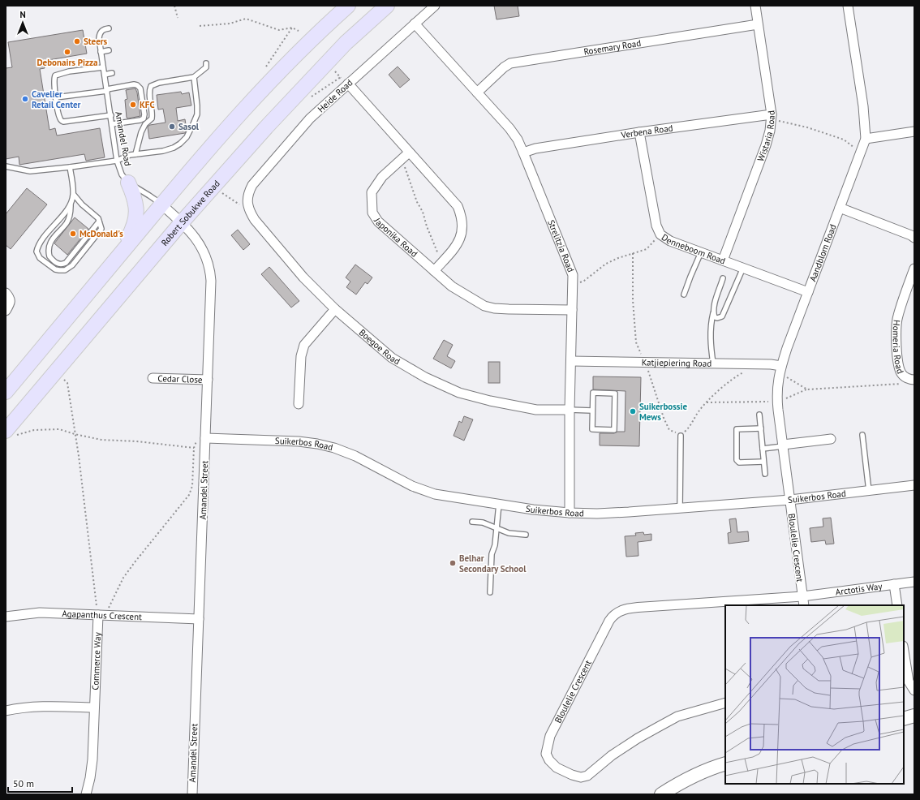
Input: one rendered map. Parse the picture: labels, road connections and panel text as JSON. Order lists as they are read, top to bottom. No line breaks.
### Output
{"streets":{"main road":["Robert Sobukwe Road"],"street":["Rosemary Road","Heide Road","Verbena Road","Wistaria Road","Japonika Road","Strelitzia Road","Denneboom Road","Aandblom Road","Homeria Road","Boegoe Road","Katjiepiering Road","Cedar Close","Suikerbos Road","Amandel Street","Bloulelie Crescent","Arctotis Way","Agapanthus Crescent","Commerce Way"],"lane":["Amandel Road"]},"crossings":[["Rosemary Road","Wistaria Road"],["Rosemary Road","Strelitzia Road"],["Heide Road","Strelitzia Road"],["Heide Road","Boegoe Road"],["Verbena Road","Wistaria Road"],["Verbena Road","Strelitzia Road"],["Verbena Road","Denneboom Road"],["Wistaria Road","Denneboom Road"],["Amandel Road","Amandel Street"],["Robert Sobukwe Road","Amandel Street"],["Japonika Road","Strelitzia Road"],["Strelitzia Road","Boegoe Road"],["Strelitzia Road","Katjiepiering Road"],["Strelitzia Road","Suikerbos Road"],["Denneboom Road","Aandblom Road"],["Aandblom Road","Katjiepiering Road"],["Aandblom Road","Suikerbos Road"],["Aandblom Road","Bloulelie Crescent"],["Cedar Close","Amandel Street"],["Suikerbos Road","Amandel Street"],["Suikerbos Road","Bloulelie Crescent"],["Amandel Street","Agapanthus Crescent"],["Bloulelie Crescent","Arctotis Way"],["Agapanthus Crescent","Commerce Way"]],"places":["Steers","Debonairs Pizza","Cavelier Retail Center","KFC","Sasol","McDonald's","Suikerbossie Mews","Belhar Secondary School"],"scale_bar":"50 m","north":"top"}
